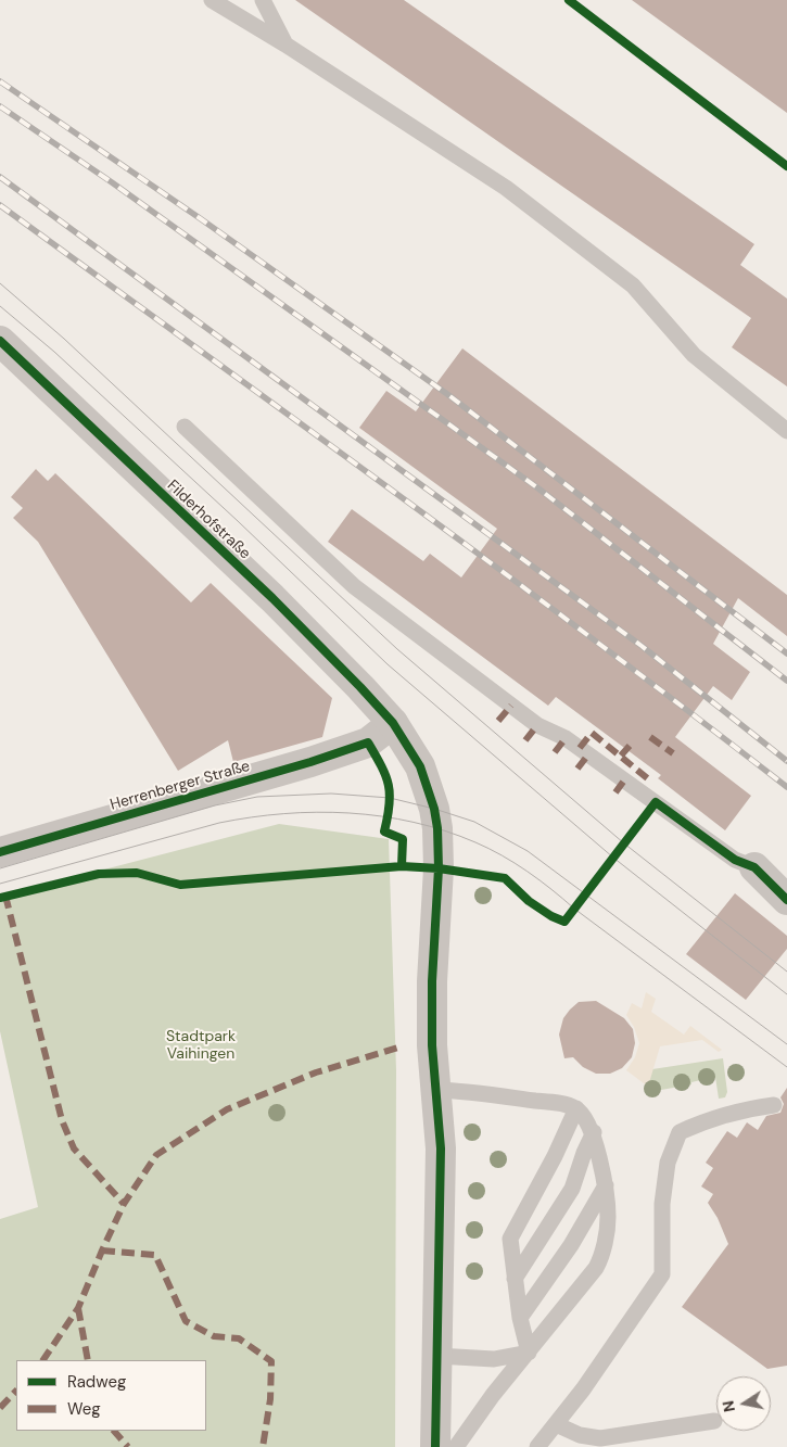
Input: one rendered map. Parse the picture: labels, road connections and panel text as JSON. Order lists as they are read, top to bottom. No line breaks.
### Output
{"streets":{"street":["Filderhofstraße","Herrenberger Straße"]},"crossings":[["Filderhofstraße","Herrenberger Straße"]],"parks":["Stadtpark Vaihingen"],"legend":["Radweg","Weg"],"north":"left"}
